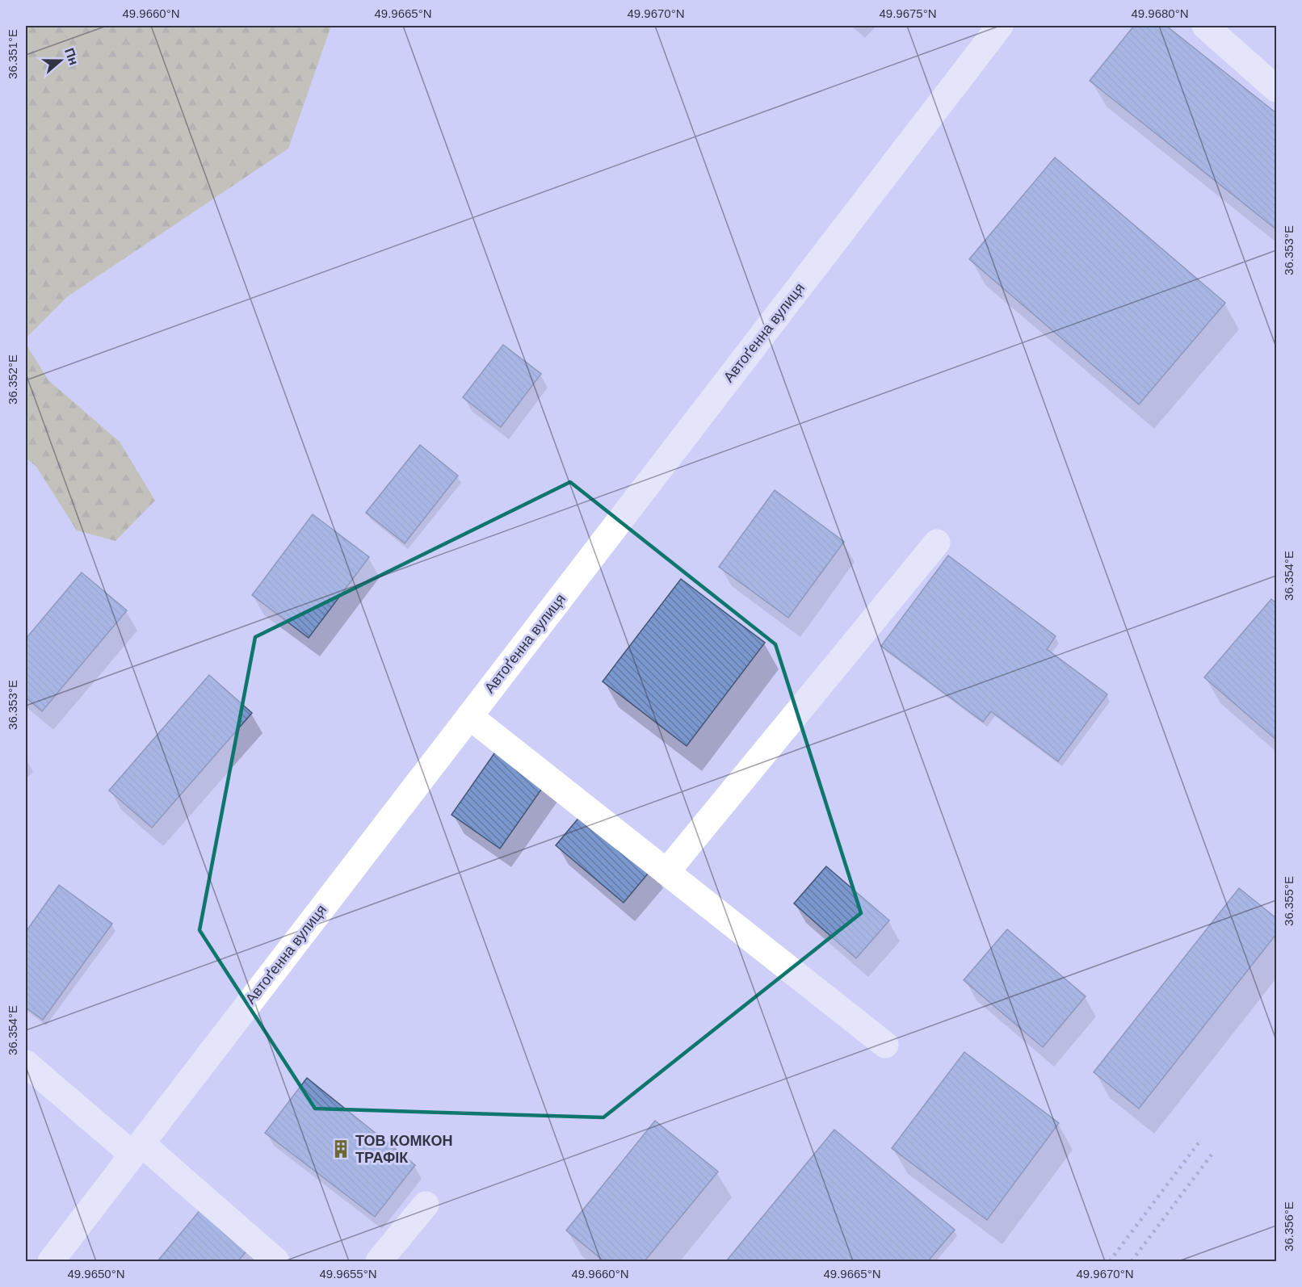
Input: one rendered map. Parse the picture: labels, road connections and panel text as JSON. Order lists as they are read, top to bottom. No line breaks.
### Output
{"streets":{"street":["Автоґенна вулиця"]},"places":{"building":["ТОВ КОМКОН ТРАФІК"]},"north":"right","coordinates":["49.9660°N","49.9665°N","49.9670°N","49.9675°N","49.9680°N","36.351°E","36.353°E","36.352°E","36.354°E","36.355°E","36.356°E","49.9650°N","49.9655°N"]}
